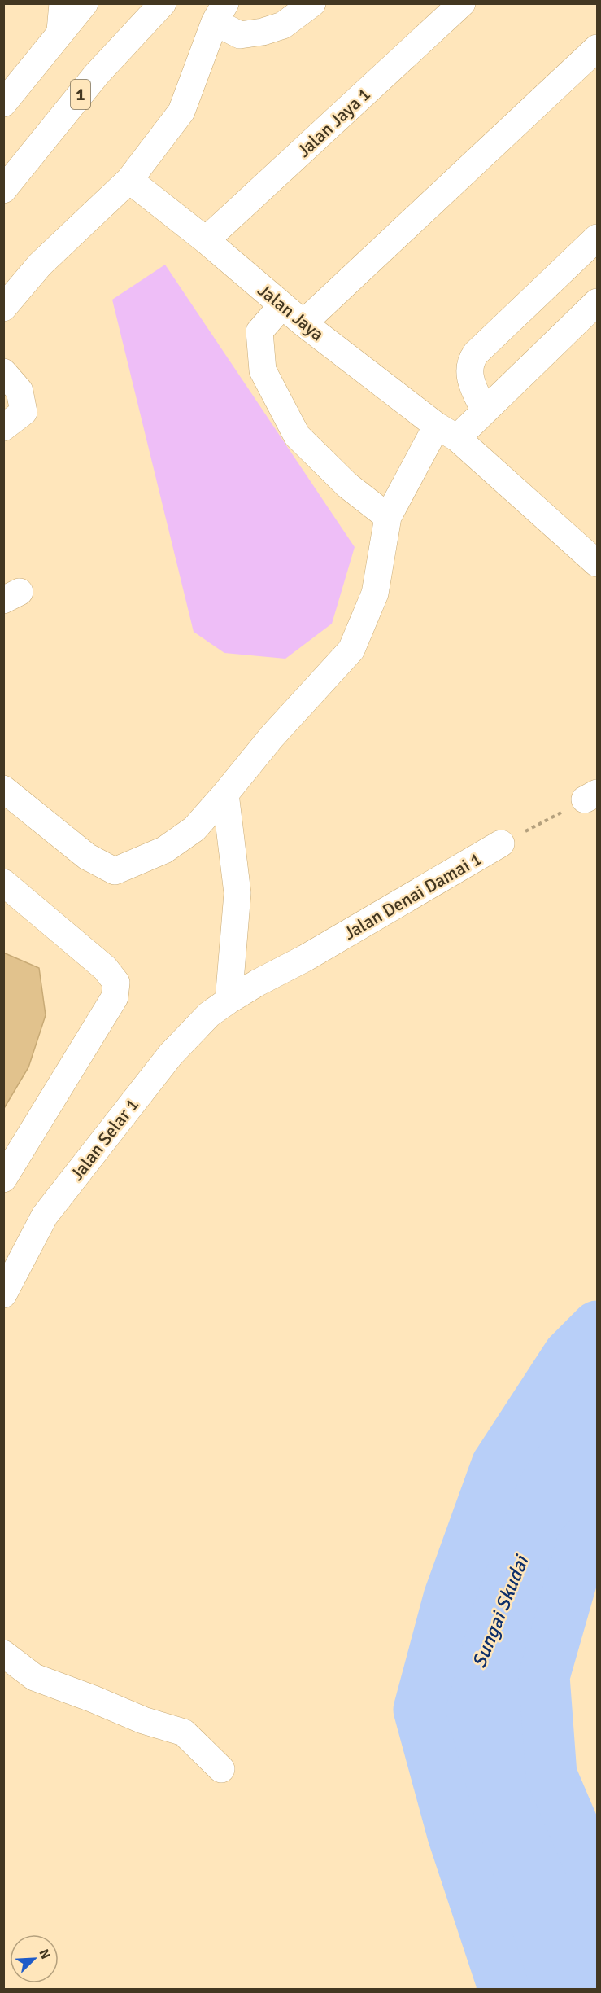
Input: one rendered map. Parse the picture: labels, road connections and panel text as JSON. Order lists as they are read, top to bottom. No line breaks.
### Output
{"streets":{"main road":["1","Jalan Jaya 1","Jalan Jaya","Jalan Denai Damai 1","Jalan Selar 1"]},"crossings":[["Jalan Jaya 1","Jalan Jaya"],["Jalan Denai Damai 1","Jalan Selar 1"]],"water":["Sungai Skudai"],"north":"top right"}
